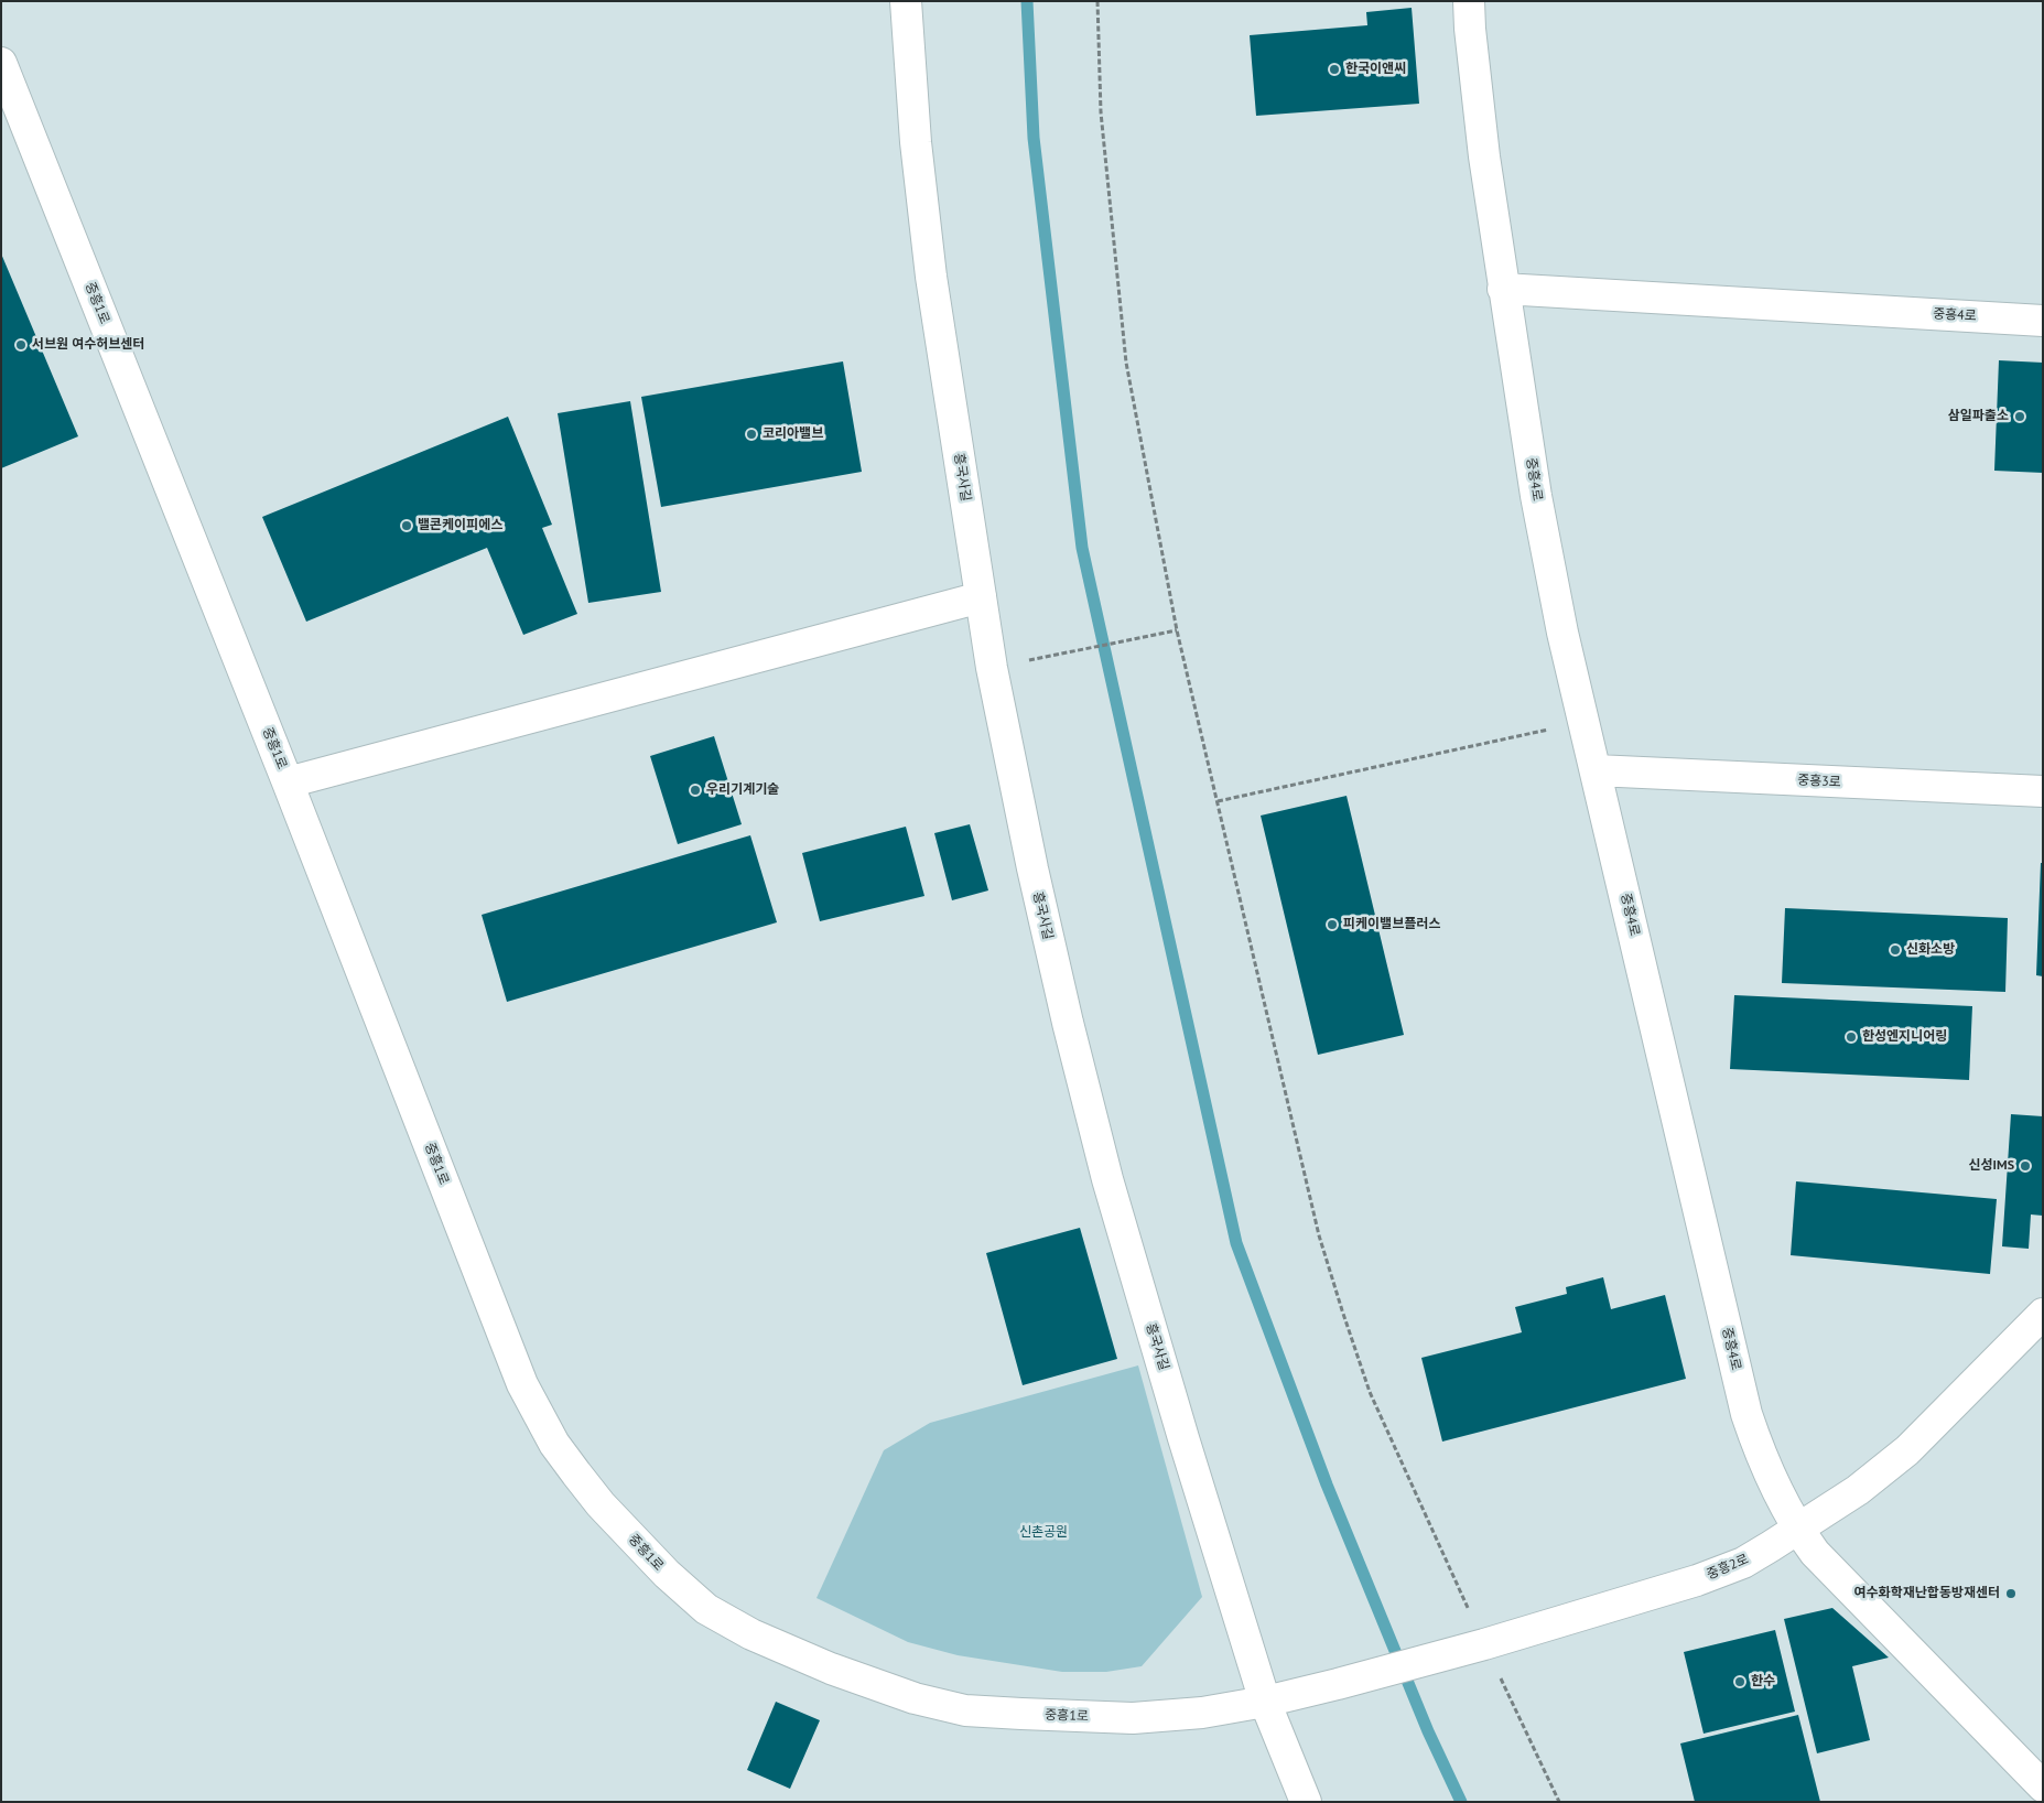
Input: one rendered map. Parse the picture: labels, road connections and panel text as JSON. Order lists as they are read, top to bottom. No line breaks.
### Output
{"streets":{"street":["중흥1로","중흥4로","흥국사길","중흥3로","중흥2로"]},"crossings":[["중흥1로","흥국사길"],["중흥1로","중흥2로"],["중흥4로","중흥3로"],["중흥4로","중흥2로"]],"parks":["신촌공원"],"places":["한국이앤씨","서브원 여수허브센터","삼일파출소","코리아밸브","밸콘케이피에스","우리기계기술","피케이밸브플러스","신화소방","한성엔지니어링","신성IMS","여수화학재난합동방재센터","한수"]}
